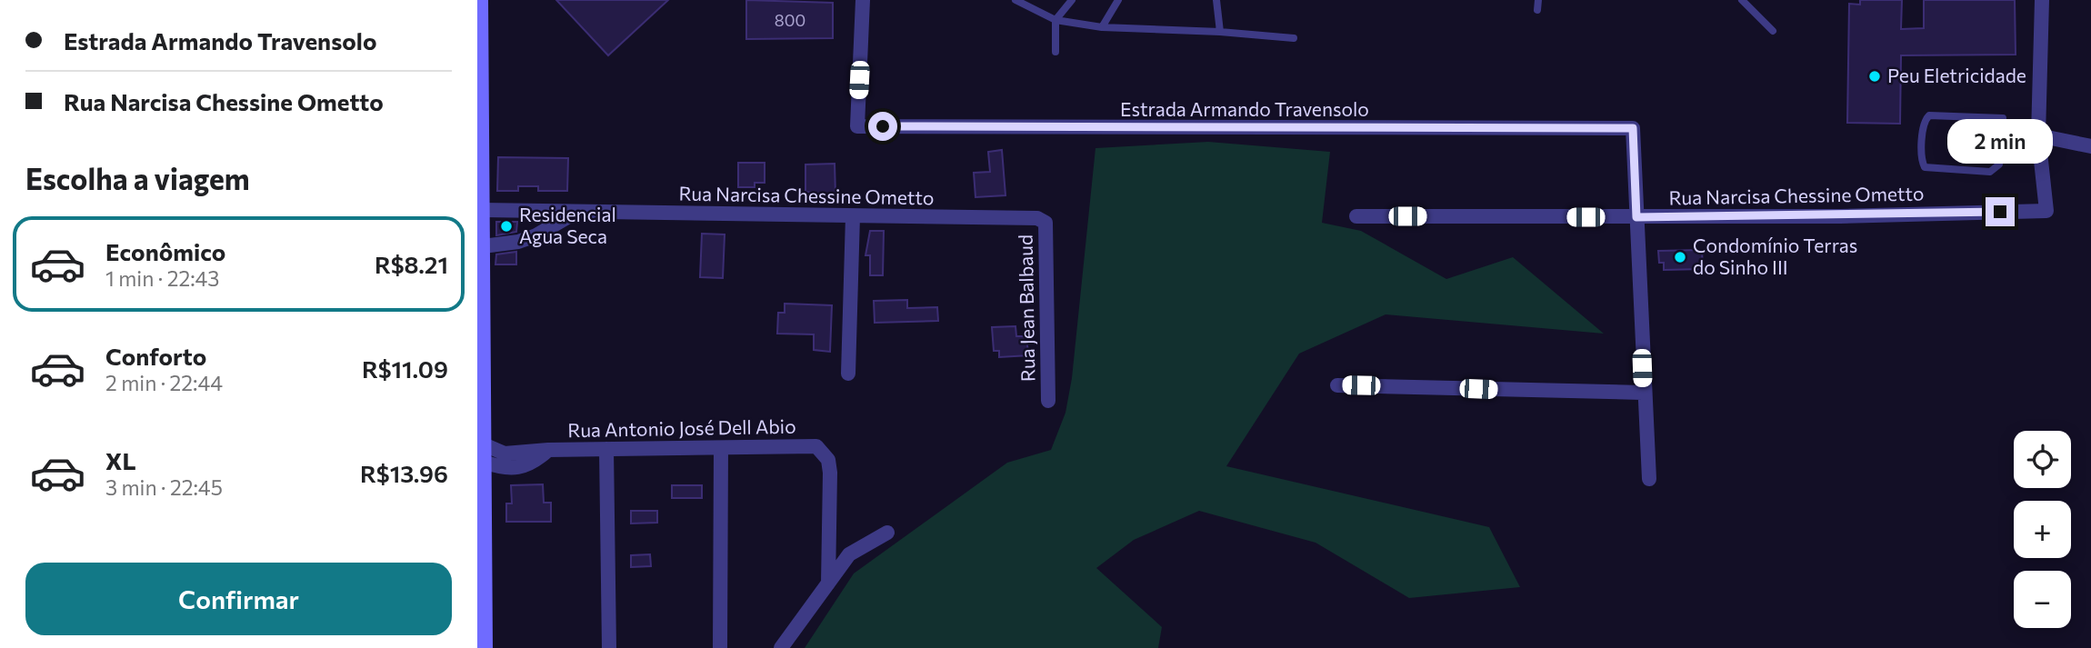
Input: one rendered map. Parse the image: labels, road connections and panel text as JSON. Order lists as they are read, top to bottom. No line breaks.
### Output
{"streets":{"street":["Estrada Armando Travensolo","Rua Narcisa Chessine Ometto","Rua Jean Balbaud","Rua Antonio José Dell Abio"]},"crossings":[["Estrada Armando Travensolo","Rua Narcisa Chessine Ometto"],["Rua Narcisa Chessine Ometto","Rua Jean Balbaud"]],"places":["Peu Eletricidade","Residencial Agua Seca","Condomínio Terras do Sinho III"],"house_numbers":["800"],"page":{"banner":["Estrada Armando Travensolo","Rua Narcisa Chessine Ometto"],"bubble":"2 min","heading":"Escolha a viagem","list":[{"name":"Econômico","note":"1 min · 22:43","value":"R$8.21"},{"name":"Conforto","note":"2 min · 22:44","value":"R$11.09"},{"name":"XL","note":"3 min · 22:45","value":"R$13.96"}],"map_buttons":["+","−"],"buttons":"Confirmar"}}
